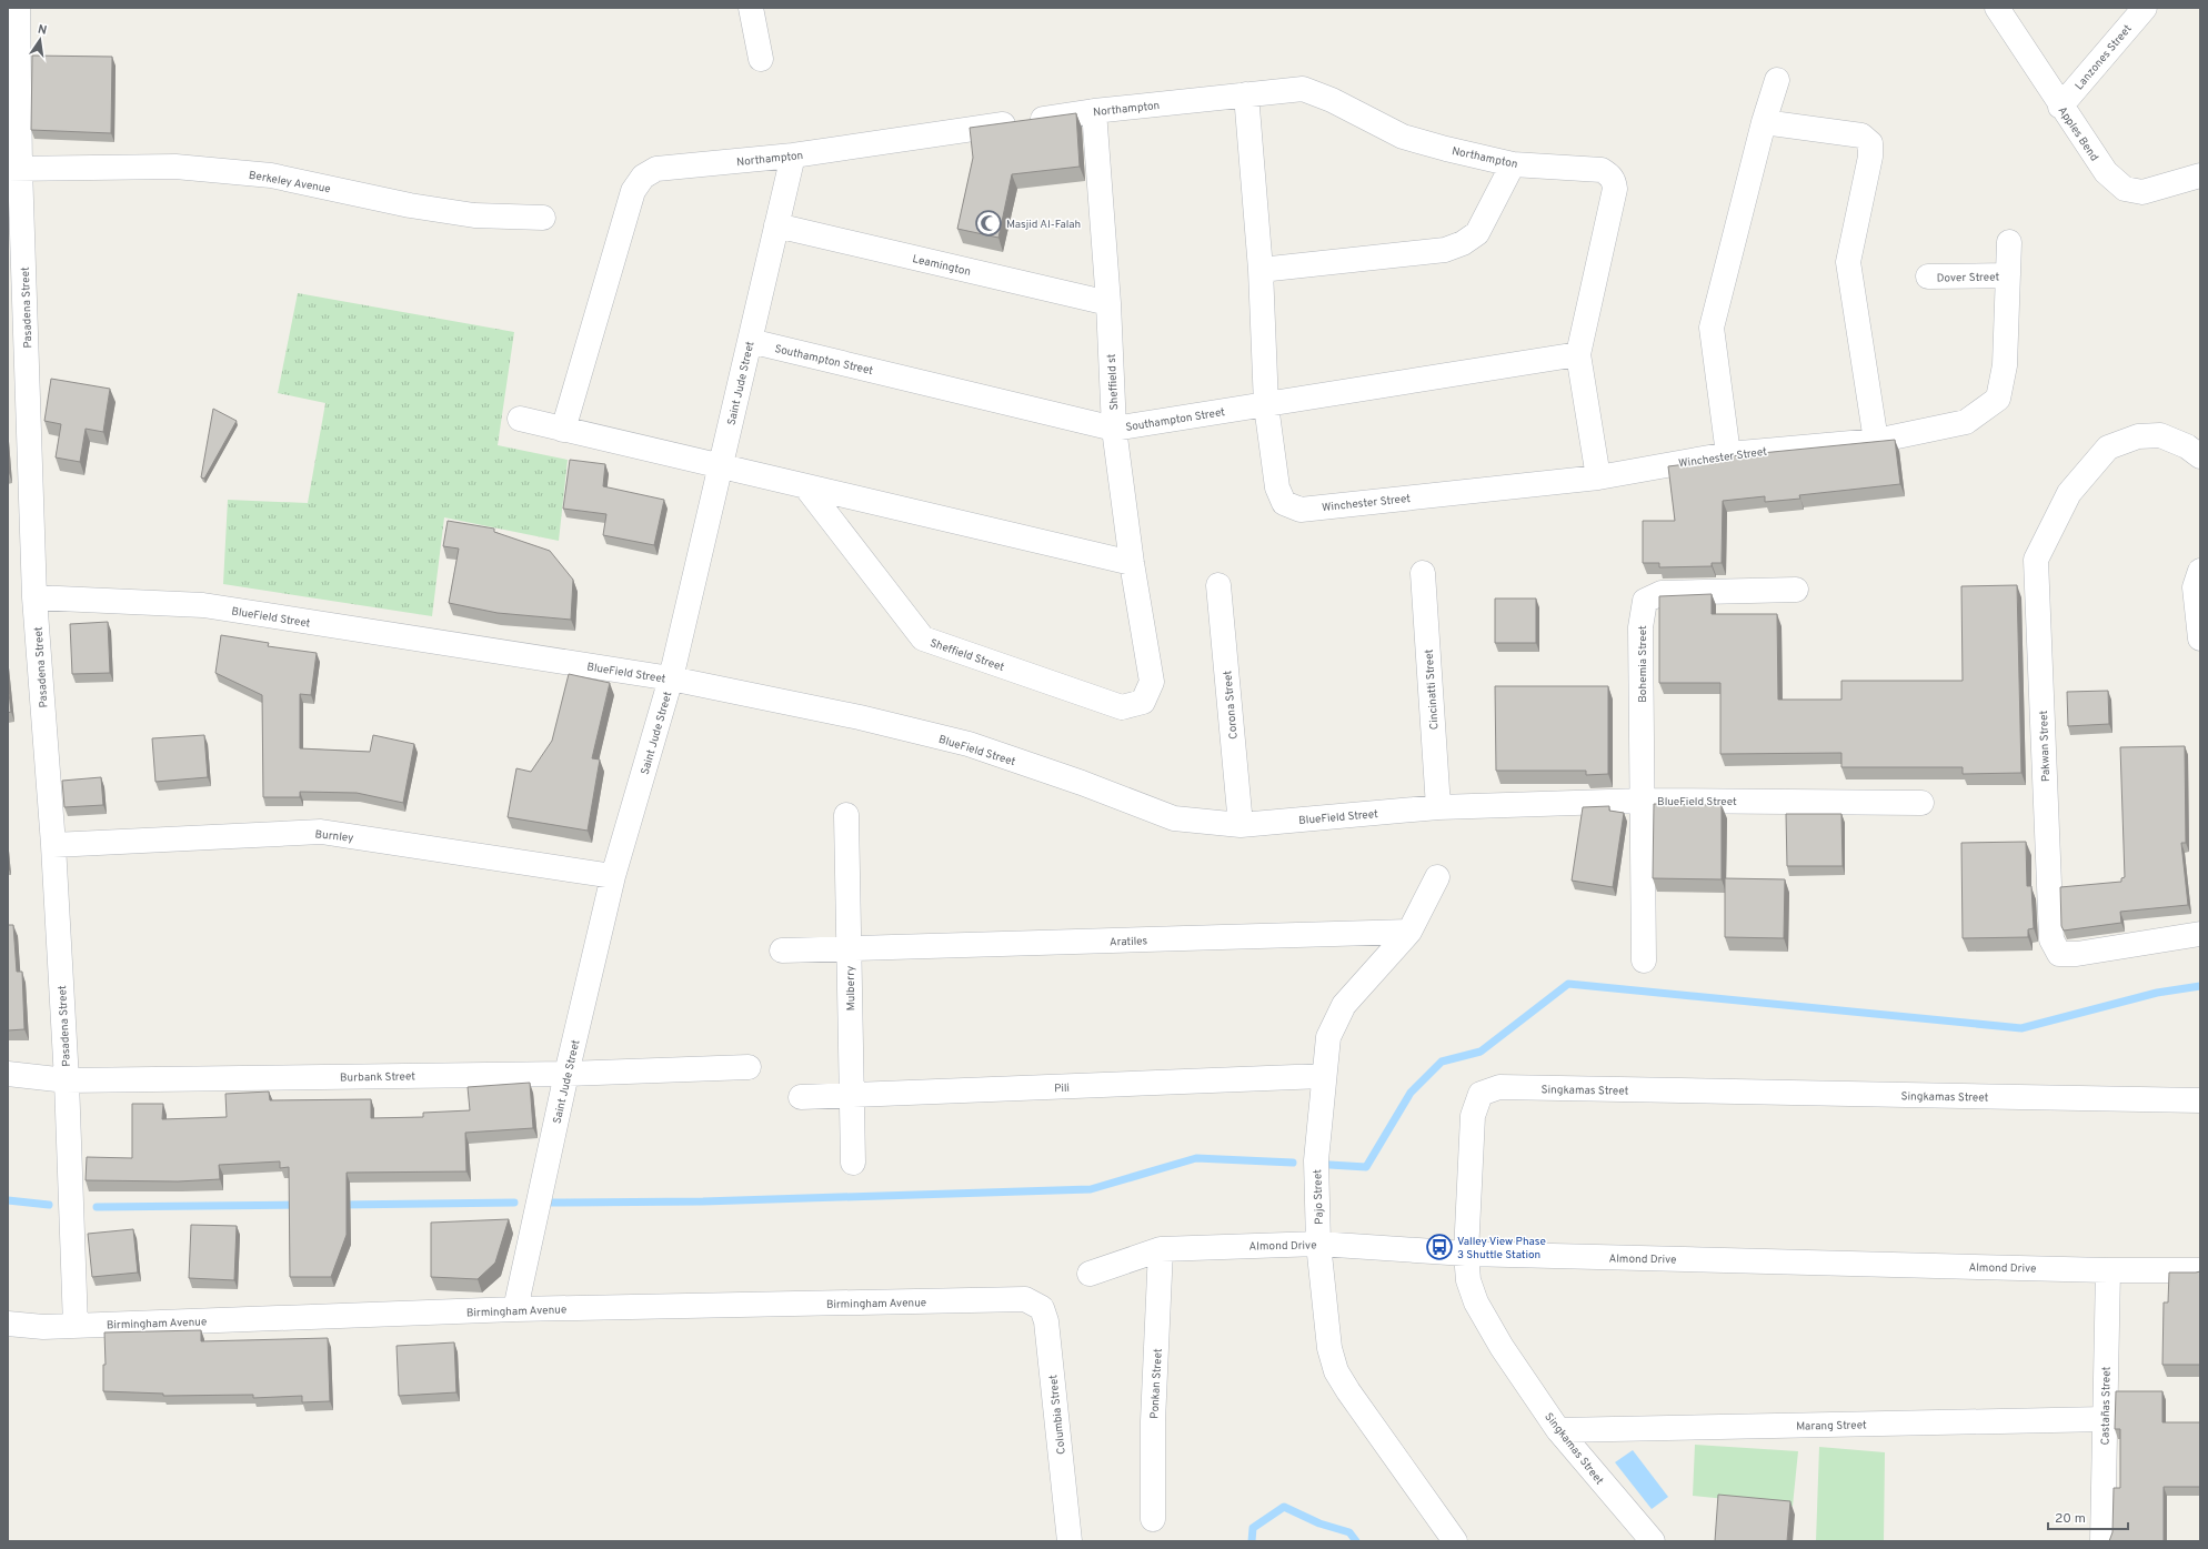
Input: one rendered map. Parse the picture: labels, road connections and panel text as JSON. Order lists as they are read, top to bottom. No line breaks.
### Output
{"streets":{"street":["Lanzones Street","Northampton","Apples Bend","Berkeley Avenue","Leamington","Dover Street","Pasadena Street","Southampton Street","Sheffield st","Saint Jude Street","Winchester Street","BlueField Street","Sheffield Street","Bohemia Street","Cincinatti Street","Corona Street","Pakwan Street","Burnley","Aratiles","Mulberry","Burbank Street","Pili","Singkamas Street","Pajo Street","Almond Drive","Birmingham Avenue","Ponkan Street","Castañas Street","Columbia Street","Marang Street"]},"crossings":[["Lanzones Street","Apples Bend"],["Northampton","Southampton Street"],["Northampton","Sheffield st"],["Northampton","Saint Jude Street"],["Berkeley Avenue","Pasadena Street"],["Leamington","Sheffield st"],["Leamington","Saint Jude Street"],["Dover Street","Winchester Street"],["Pasadena Street","BlueField Street"],["Pasadena Street","Burnley"],["Pasadena Street","Burbank Street"],["Pasadena Street","Birmingham Avenue"],["Southampton Street","Sheffield st"],["Southampton Street","Saint Jude Street"],["Southampton Street","Winchester Street"],["Sheffield st","Sheffield Street"],["Saint Jude Street","BlueField Street"],["Saint Jude Street","Burnley"],["Saint Jude Street","Burbank Street"],["Saint Jude Street","Birmingham Avenue"],["BlueField Street","Bohemia Street"],["BlueField Street","Cincinatti Street"],["BlueField Street","Corona Street"],["Aratiles","Mulberry"],["Aratiles","Pajo Street"],["Mulberry","Pili"],["Pili","Pajo Street"],["Singkamas Street","Almond Drive"],["Singkamas Street","Marang Street"],["Pajo Street","Almond Drive"],["Almond Drive","Ponkan Street"],["Almond Drive","Castañas Street"],["Birmingham Avenue","Columbia Street"],["Castañas Street","Marang Street"]],"places":{"mosque":["Masjid Al-Falah"],"bus stop":["Valley View Phase 3 Shuttle Station"]},"scale_bar":"20 m","north":"top"}
